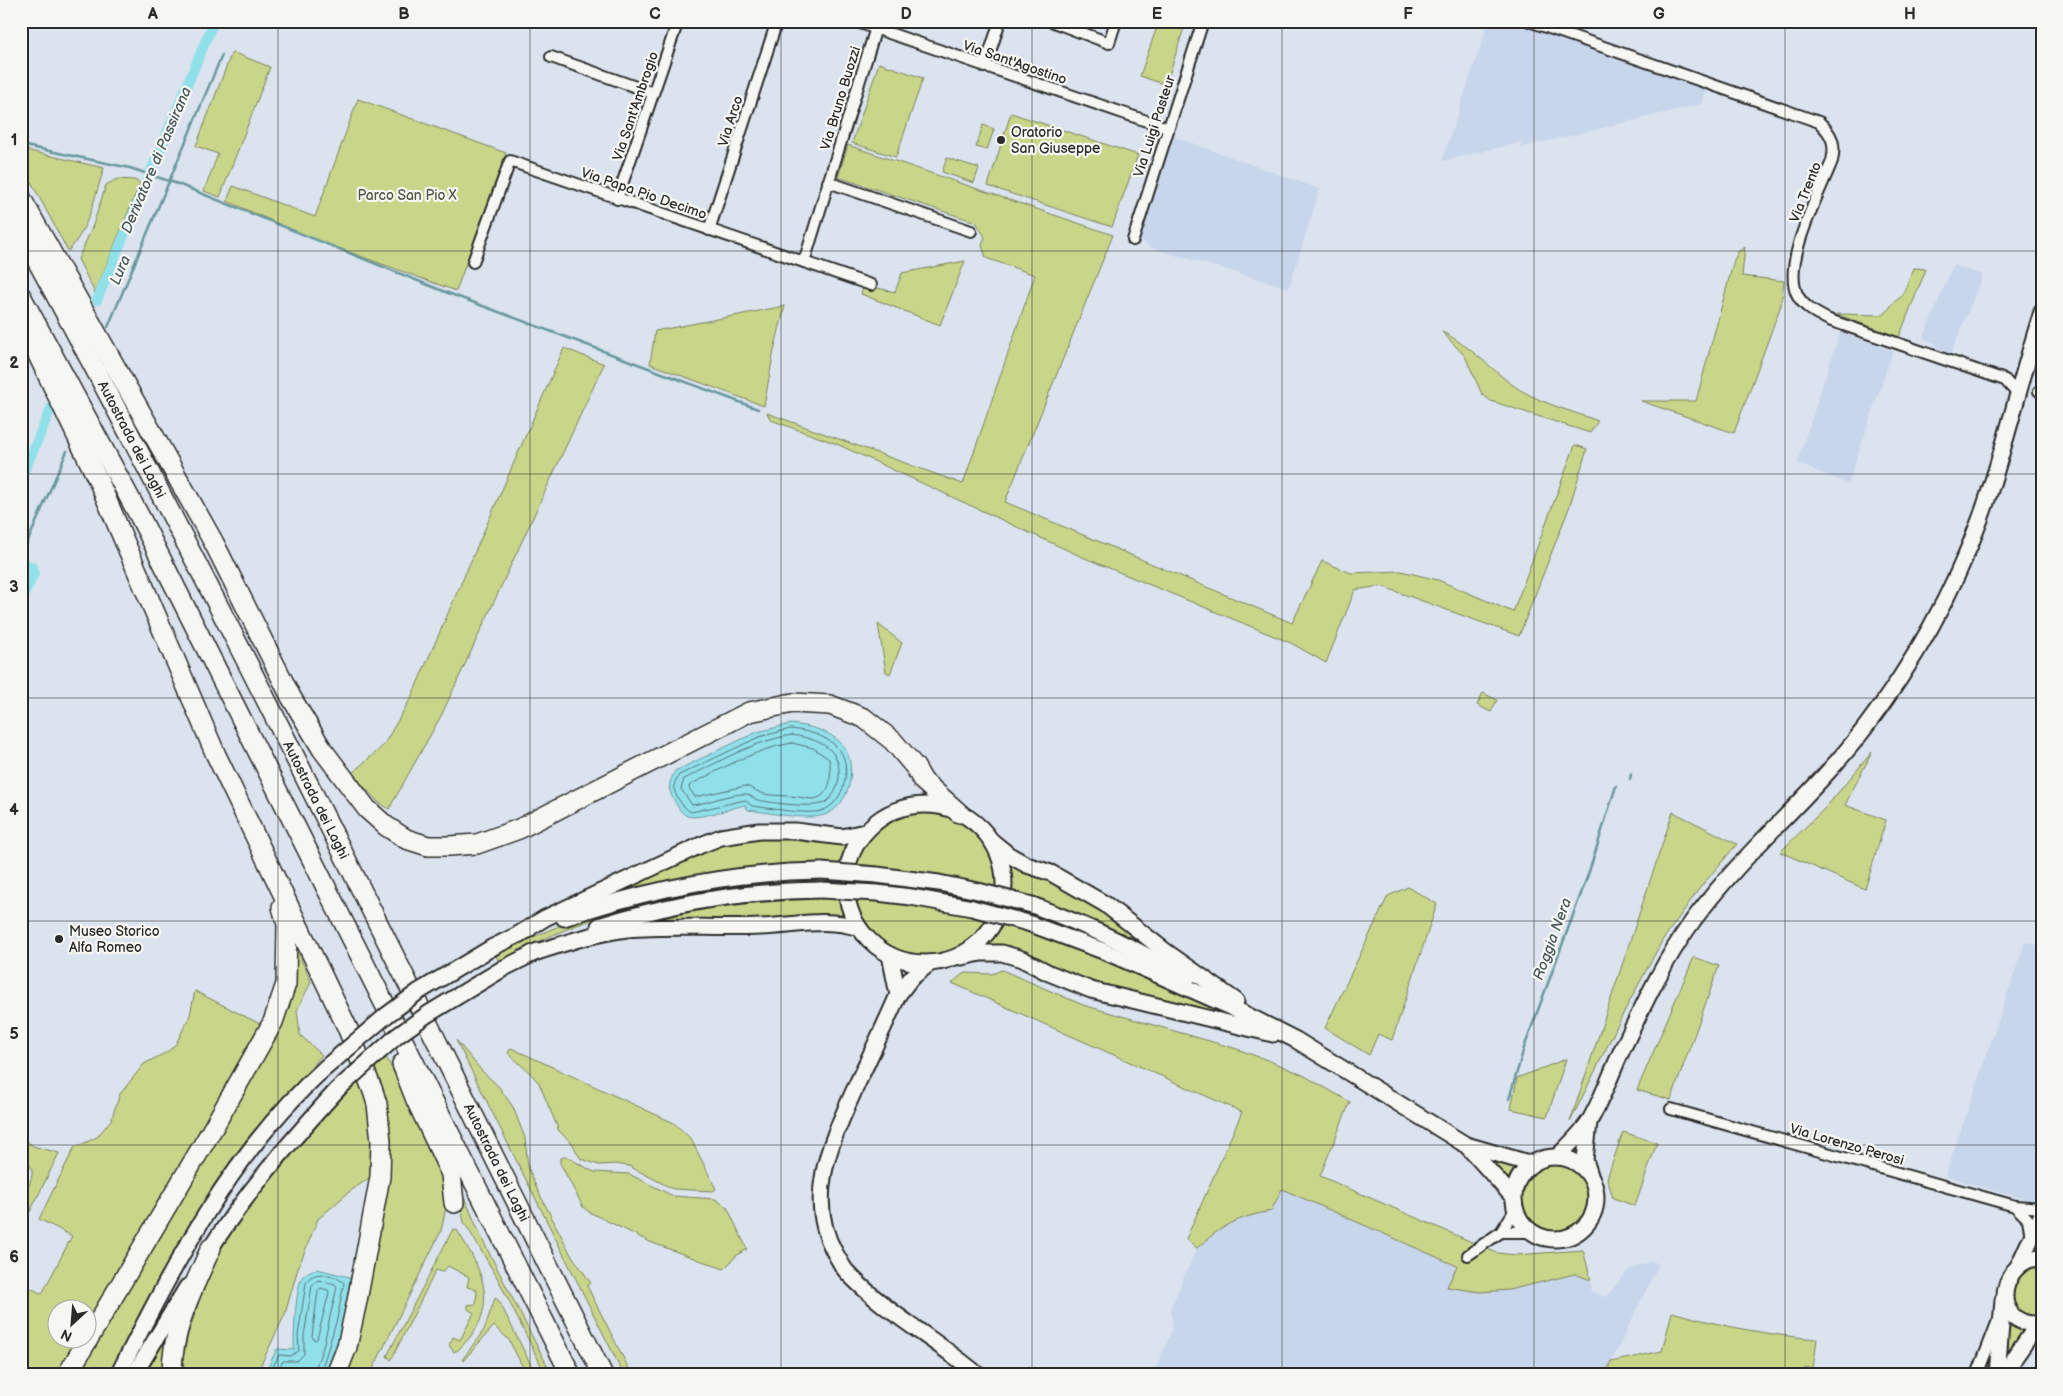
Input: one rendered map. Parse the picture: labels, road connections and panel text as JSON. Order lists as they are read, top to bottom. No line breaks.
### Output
{"streets":{"highway":["Autostrada dei Laghi"],"street":["Via Sant'Agostino","Via Bruno Buozzi","Via Sant'Ambrogio","Via Arco","Via Luigi Pasteur","Via Trento","Via Papa Pio Decimo","Via Lorenzo Perosi"]},"crossings":[["Via Sant'Agostino","Via Bruno Buozzi"],["Via Sant'Agostino","Via Luigi Pasteur"],["Via Bruno Buozzi","Via Papa Pio Decimo"],["Via Sant'Ambrogio","Via Papa Pio Decimo"],["Via Arco","Via Papa Pio Decimo"]],"water":["Derivatore di Passirana","Lura","Roggia Nera"],"parks":["Parco San Pio X"],"places":["Oratorio San Giuseppe","Museo Storico Alfa Romeo"],"north":"bottom left","grid":{"columns":["A","B","C","D","E","F","G","H"],"rows":["1","2","3","4","5","6"]}}
